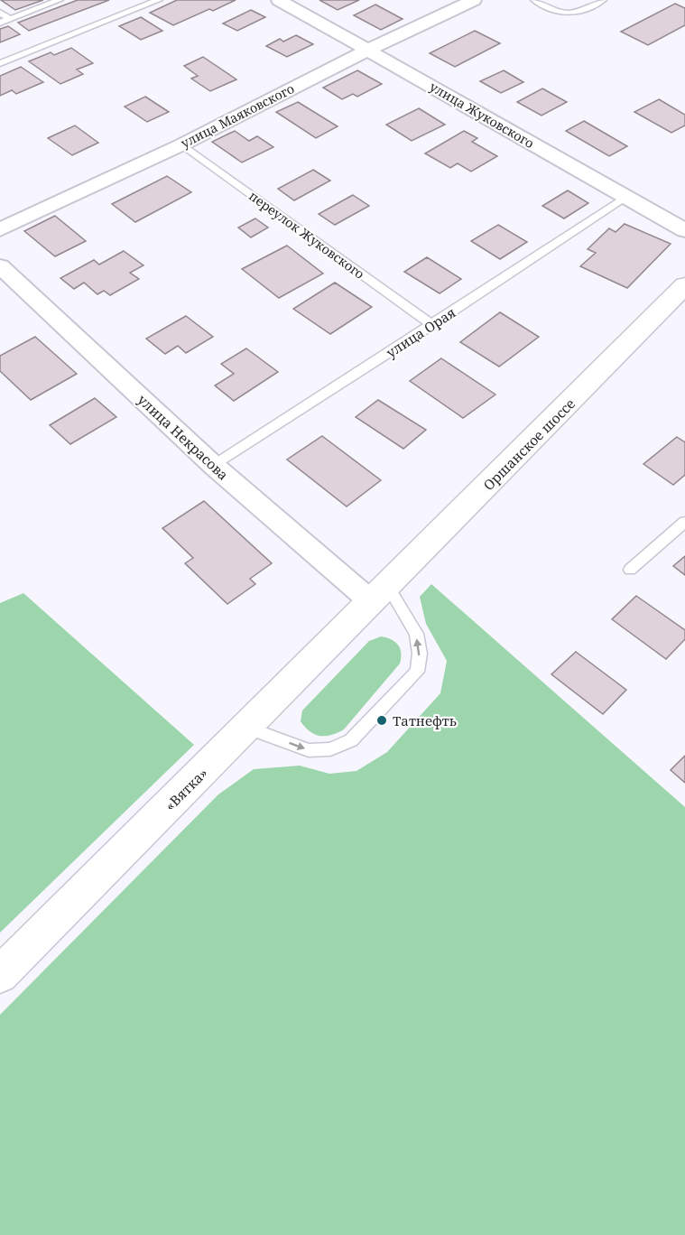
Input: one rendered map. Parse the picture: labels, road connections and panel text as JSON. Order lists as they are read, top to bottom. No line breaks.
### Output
{"streets":{"main road":["Оршанское шоссе","«Вятка»"],"street":["улица Жуковского","улица Маяковского","улица Некрасова"],"lane":["переулок Жуковского","улица Орая"]},"crossings":[["улица Жуковского","улица Маяковского"],["улица Жуковского","улица Орая"],["улица Маяковского","переулок Жуковского"],["переулок Жуковского","улица Орая"],["улица Орая","улица Некрасова"],["улица Некрасова","Оршанское шоссе"],["улица Некрасова","«Вятка»"],["Оршанское шоссе","«Вятка»"]],"places":["Татнефть"]}
